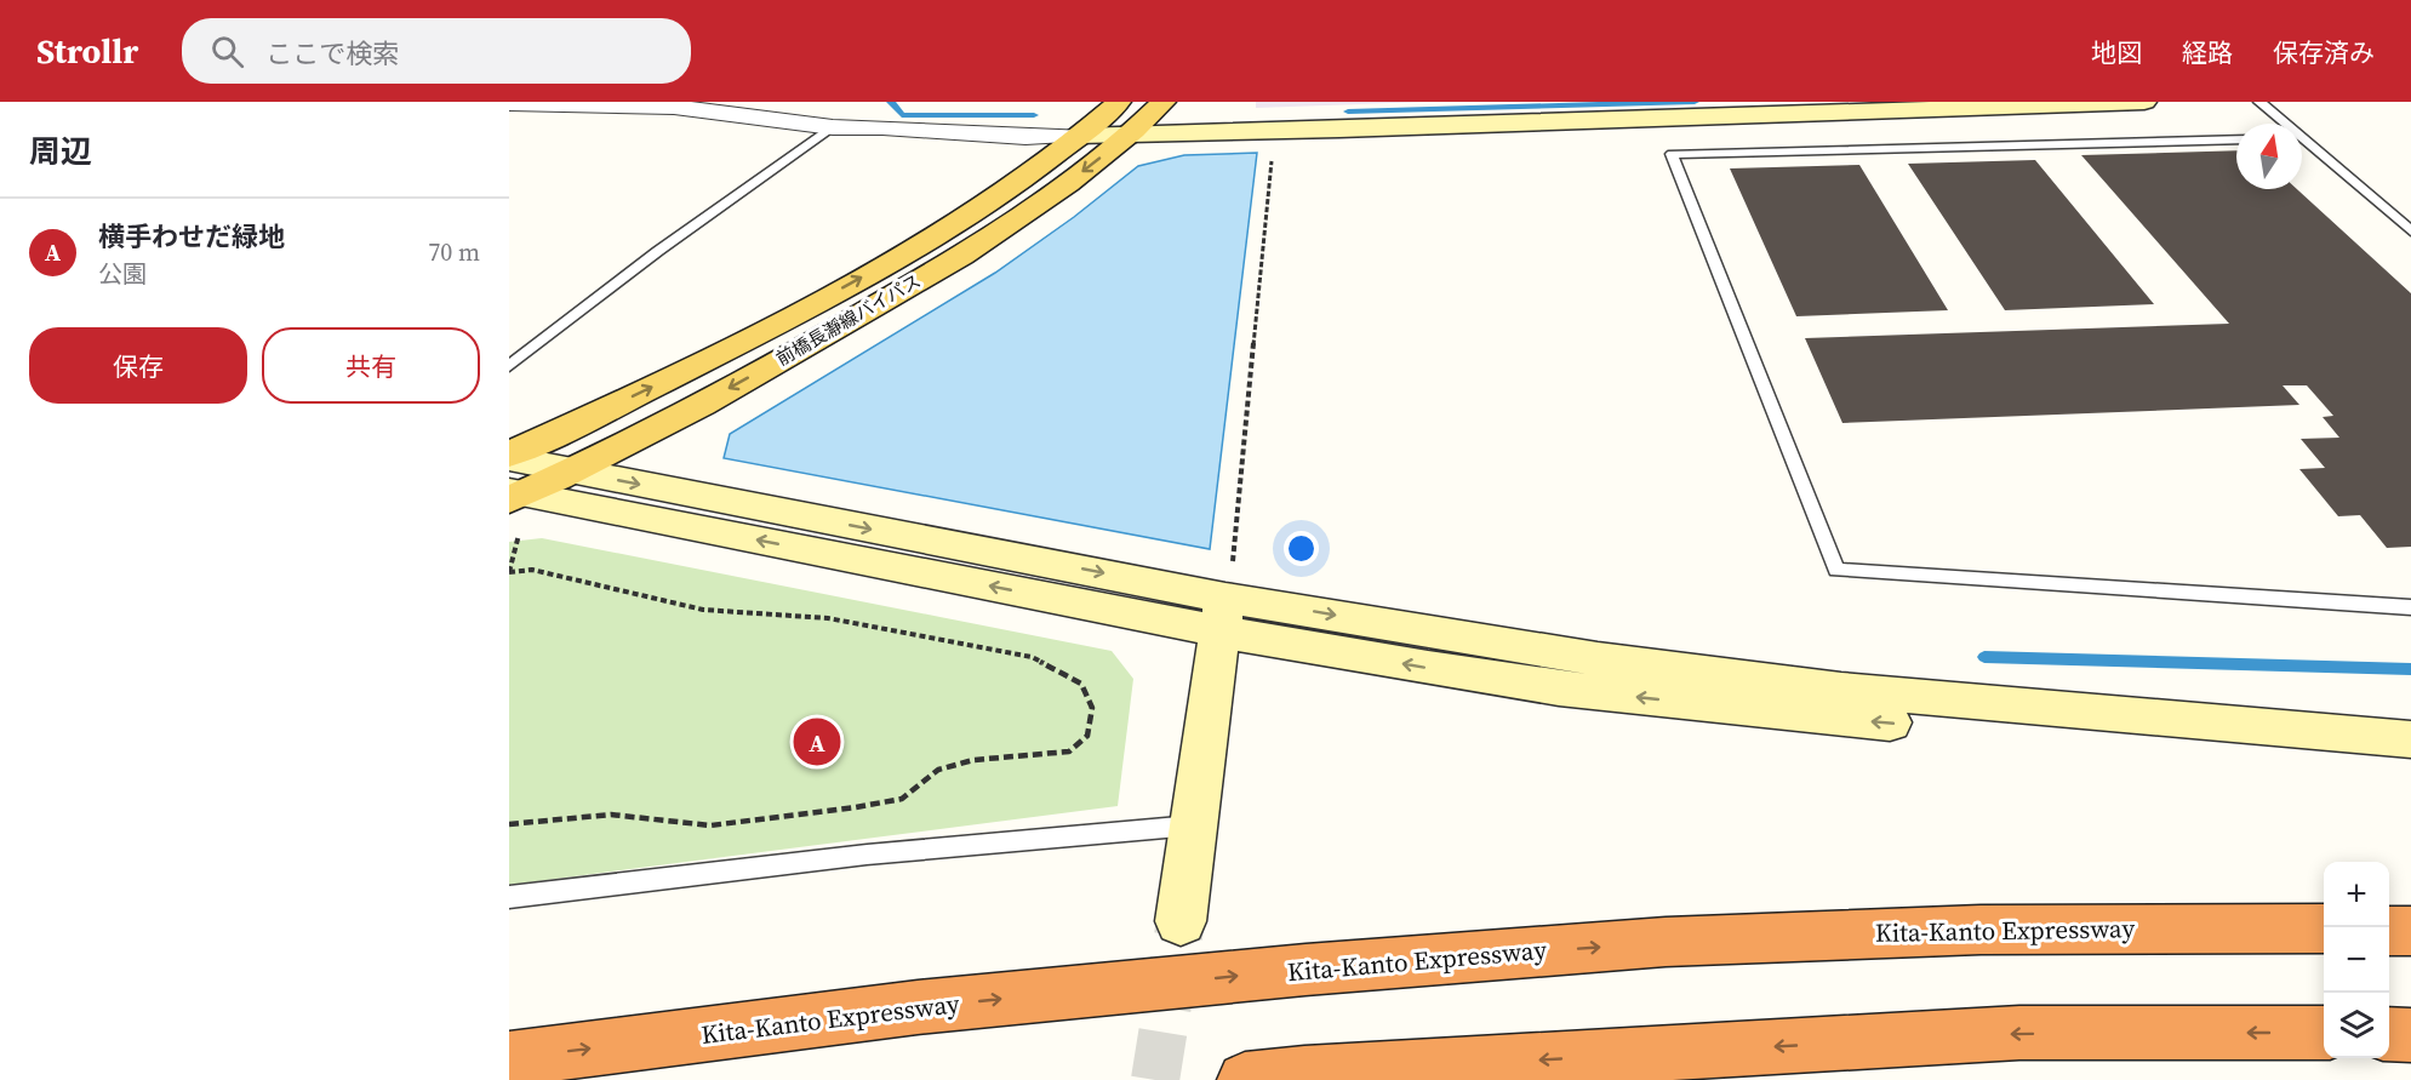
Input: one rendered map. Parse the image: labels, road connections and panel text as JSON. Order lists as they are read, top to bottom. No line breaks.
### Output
{"streets":{"highway":["Kita-Kanto Expressway"],"main road":["前橋長瀞線バイパス"]},"north":"top","page":{"header":"Strollr","search":"ここで検索","nav":["地図","経路","保存済み"],"heading":"周辺","list":[{"mark":"A","name":"横手わせだ緑地","note":"公園","value":"70 m"}],"buttons":["保存","共有"],"pins":"A","map_buttons":["+","−"]}}
